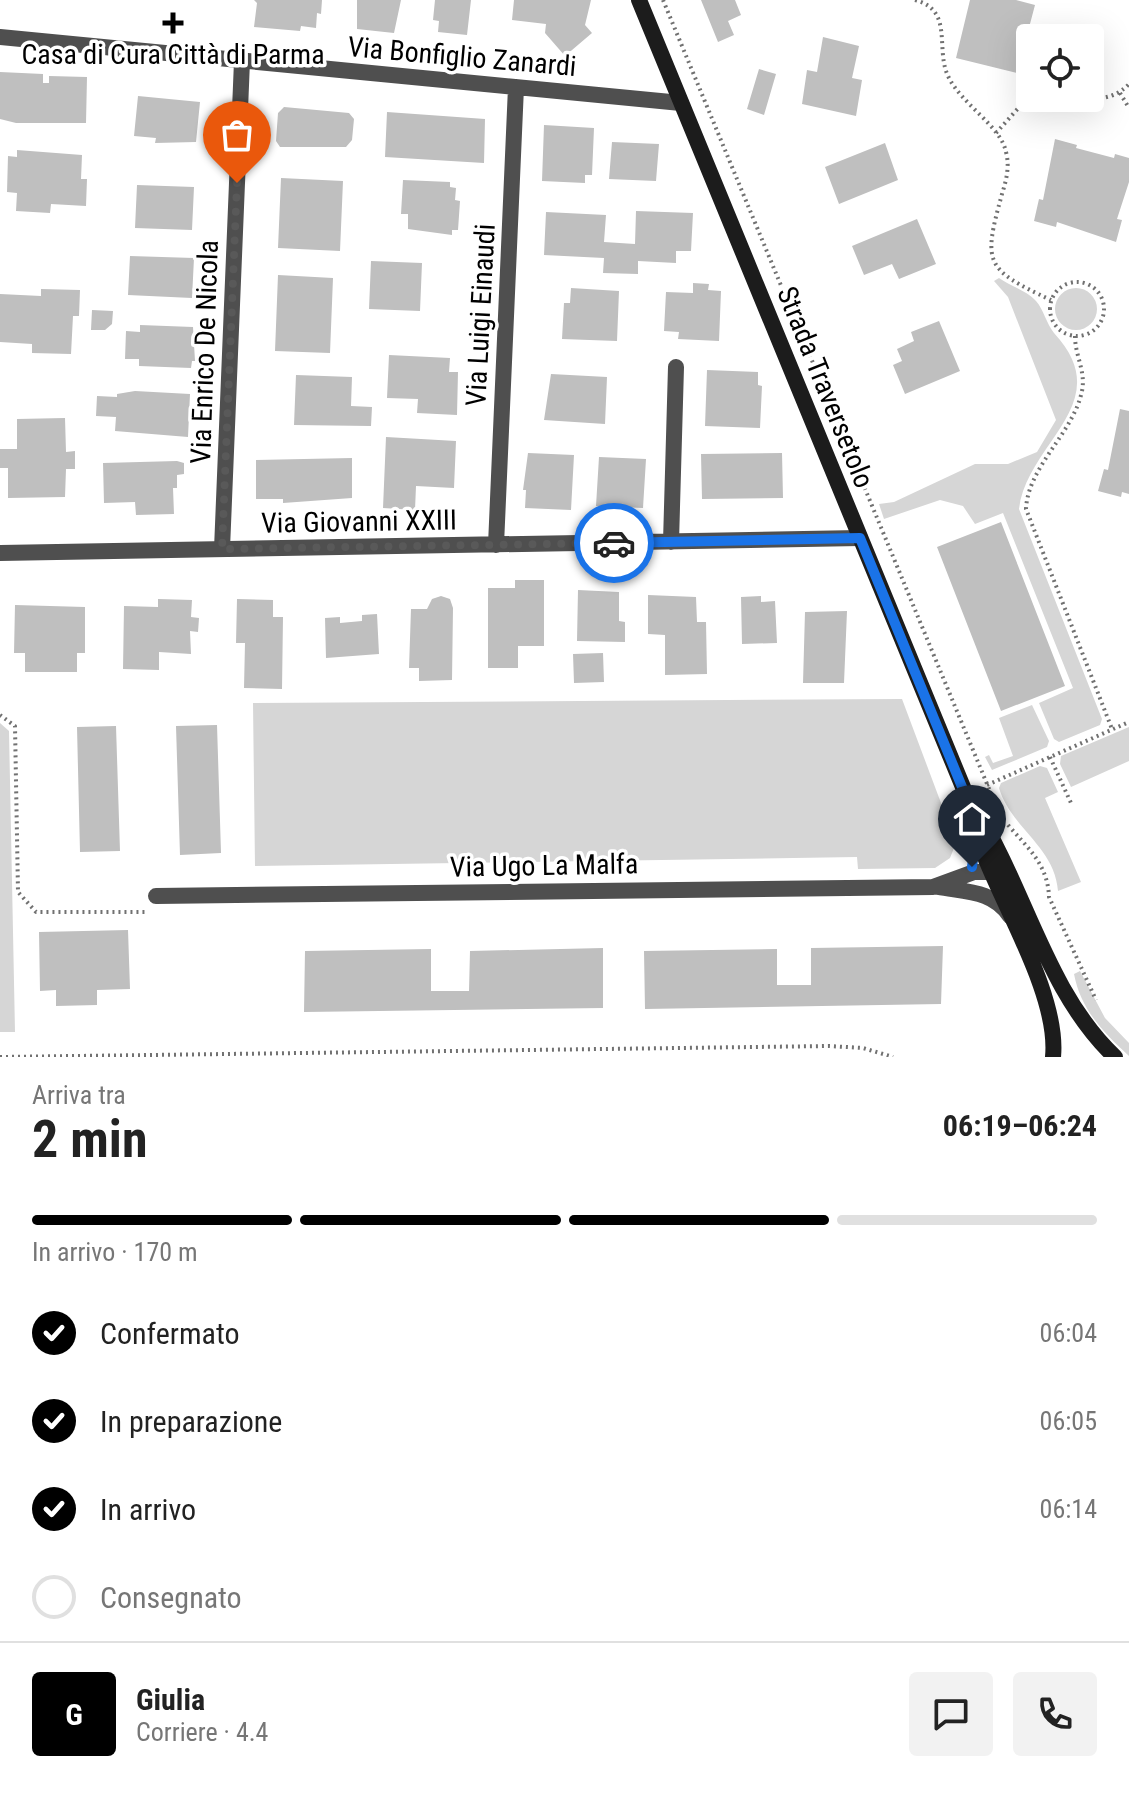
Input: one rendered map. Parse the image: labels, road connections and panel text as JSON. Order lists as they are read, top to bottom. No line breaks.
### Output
{"streets":{"main road":["Strada Traversetolo"],"street":["Via Bonfiglio Zanardi","Via Luigi Einaudi","Via Enrico De Nicola","Via Giovanni XXIII","Via Ugo La Malfa"]},"crossings":[["Via Bonfiglio Zanardi","Via Luigi Einaudi"],["Via Bonfiglio Zanardi","Via Enrico De Nicola"],["Via Bonfiglio Zanardi","Strada Traversetolo"],["Via Luigi Einaudi","Via Giovanni XXIII"],["Via Enrico De Nicola","Via Giovanni XXIII"],["Strada Traversetolo","Via Giovanni XXIII"],["Strada Traversetolo","Via Ugo La Malfa"]],"places":{"health":["Casa di Cura Città di Parma"]},"page":{"heading":["2 min","Arriva tra","06:19–06:24"],"panel":["Giulia","Corriere · 4.4"],"bar":"In arrivo · 170 m","list":[["Confermato","06:04"],["In preparazione","06:05"],["In arrivo","06:14"],"Consegnato"],"round":"G"}}
